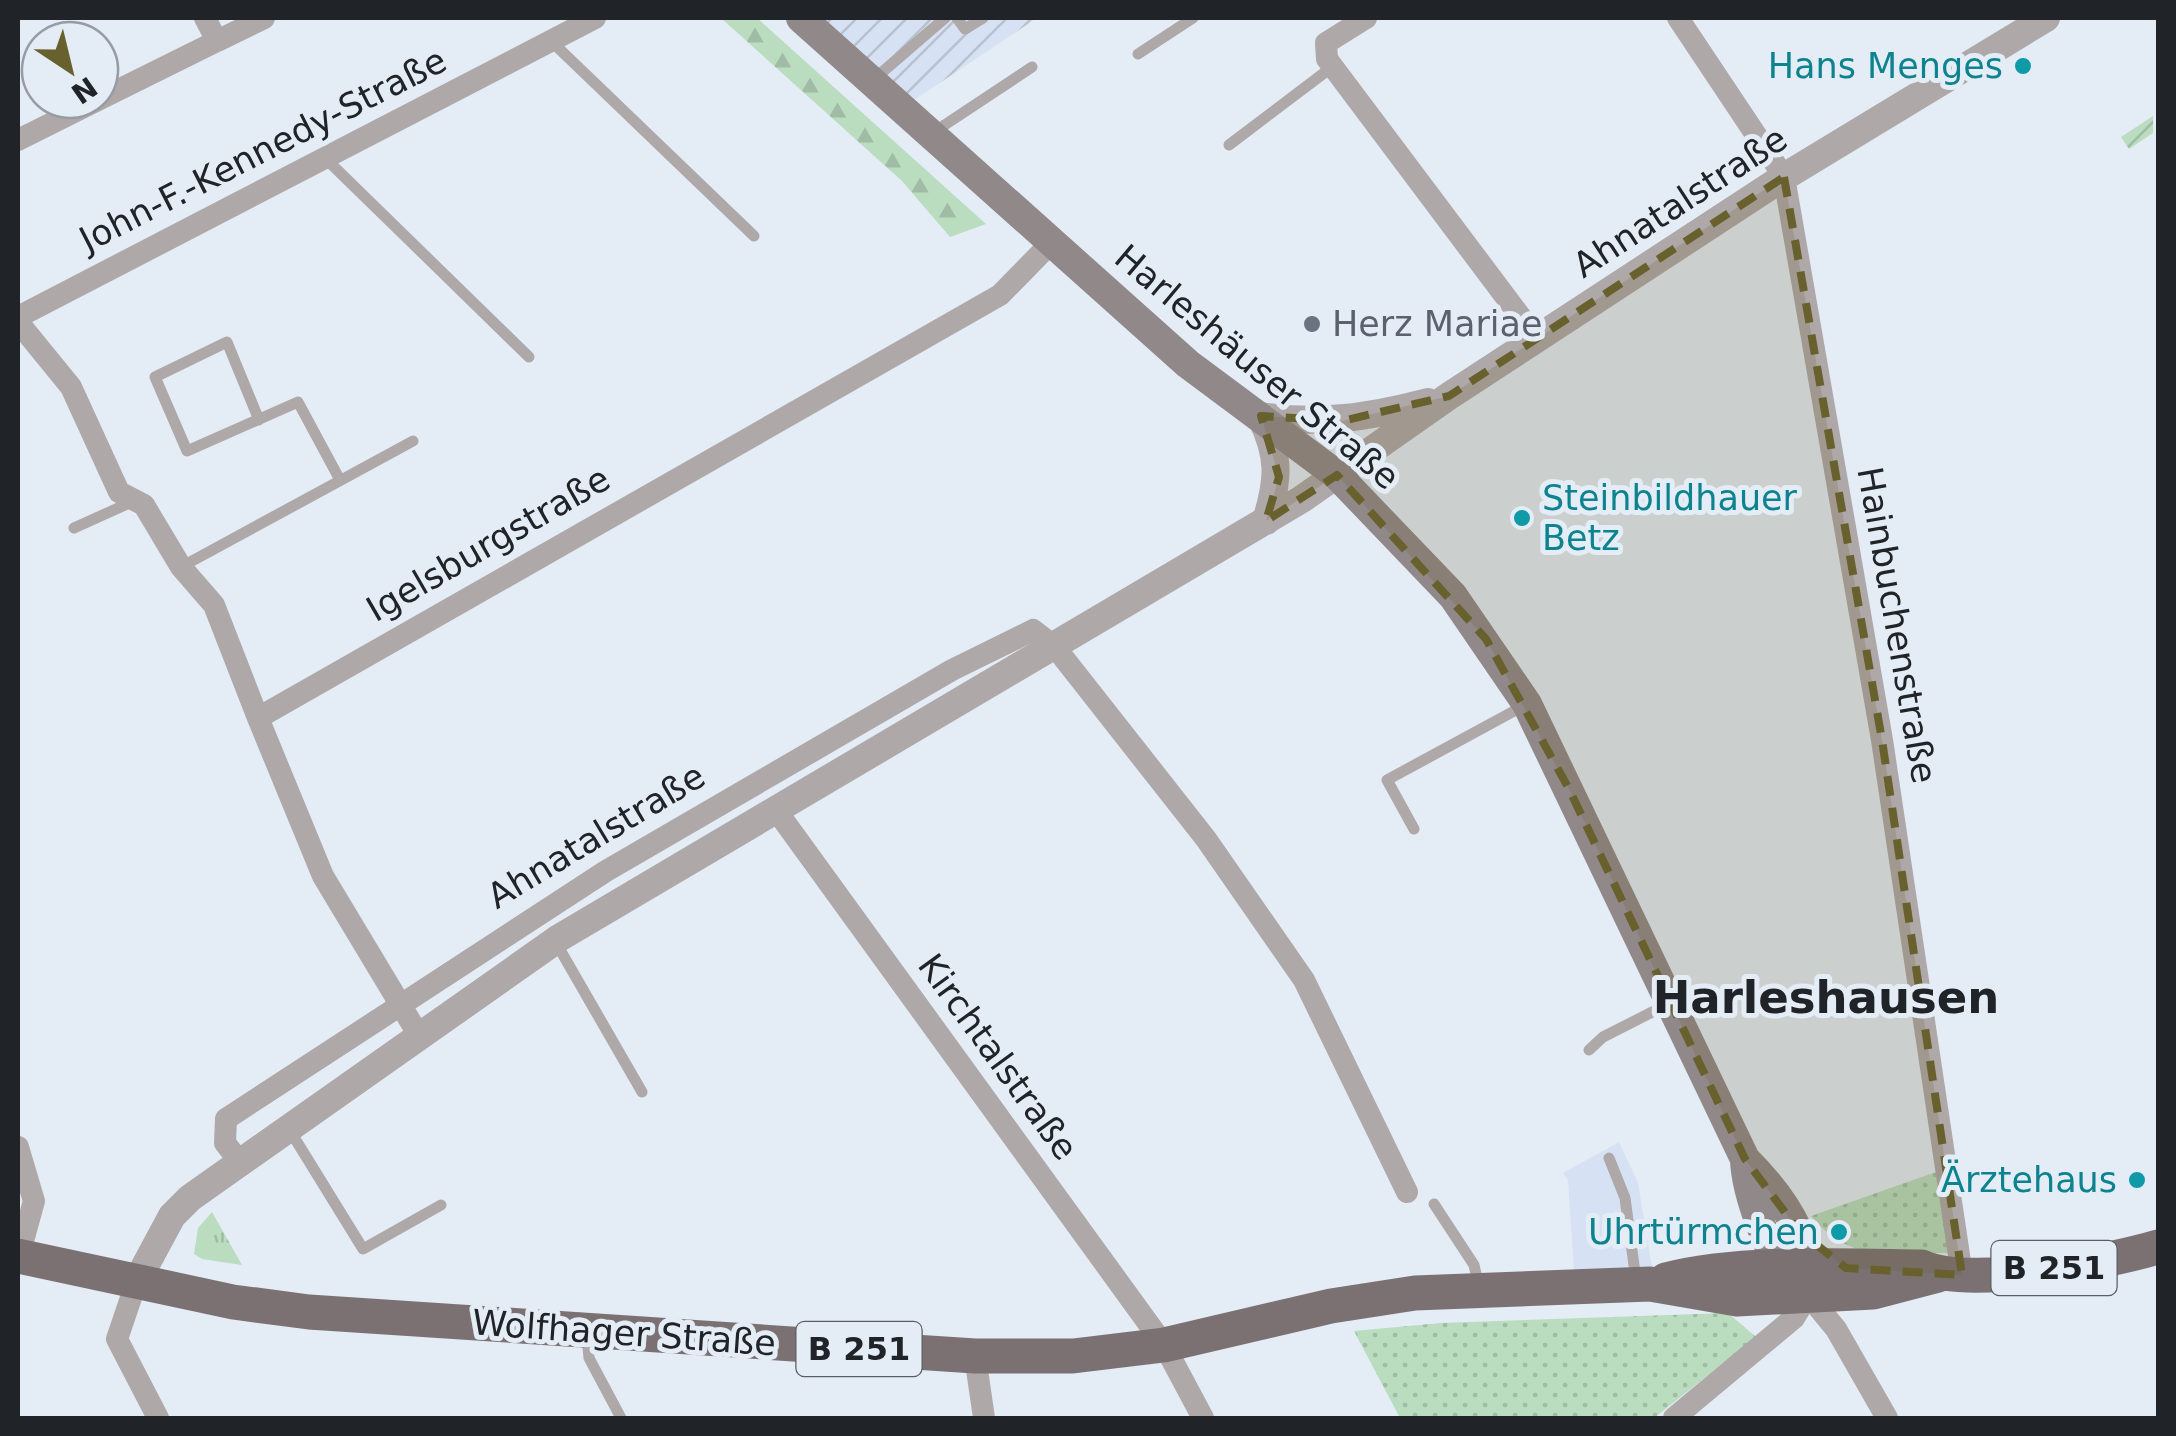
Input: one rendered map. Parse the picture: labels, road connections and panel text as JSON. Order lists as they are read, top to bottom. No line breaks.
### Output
{"streets":{"main road":["Harleshäuser Straße","B 251","Wolfhager Straße"],"street":["John-F.-Kennedy-Straße","Ahnatalstraße","Igelsburgstraße","Hainbuchenstraße","Kirchtalstraße"]},"crossings":[["John-F.-Kennedy-Straße","Igelsburgstraße"],["Ahnatalstraße","Harleshäuser Straße"],["Ahnatalstraße","Hainbuchenstraße"],["Ahnatalstraße","Kirchtalstraße"],["Ahnatalstraße","Wolfhager Straße"],["Harleshäuser Straße","Igelsburgstraße"],["Harleshäuser Straße","Wolfhager Straße"],["Hainbuchenstraße","Wolfhager Straße"],["Kirchtalstraße","Wolfhager Straße"]],"districts":["Harleshausen"],"places":["Hans Menges","Herz Mariae","Steinbildhauer Betz","Ärztehaus","Uhrtürmchen"],"north":"bottom right"}
